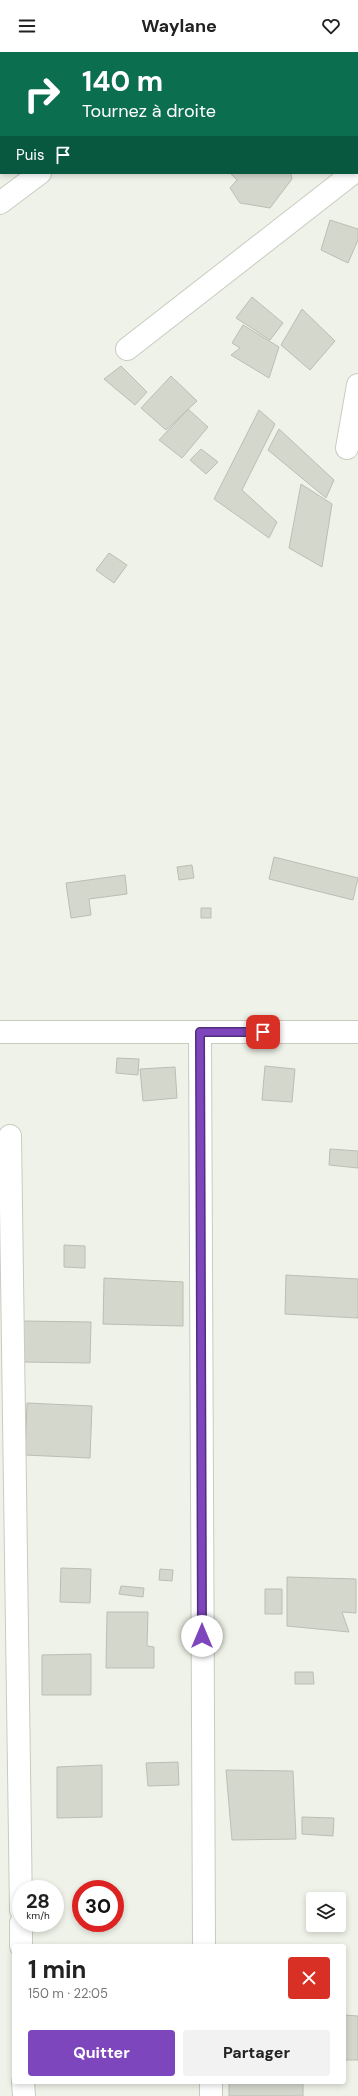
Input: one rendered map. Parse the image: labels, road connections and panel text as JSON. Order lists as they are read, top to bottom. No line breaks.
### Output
{"page":{"header":"Waylane","turn":["140 m","Tournez à droite"],"then":"Puis","speed":"28 km/h","limit":"30","heading":["1 min","150 m · 22:05"],"buttons":["Quitter","Partager"]}}
